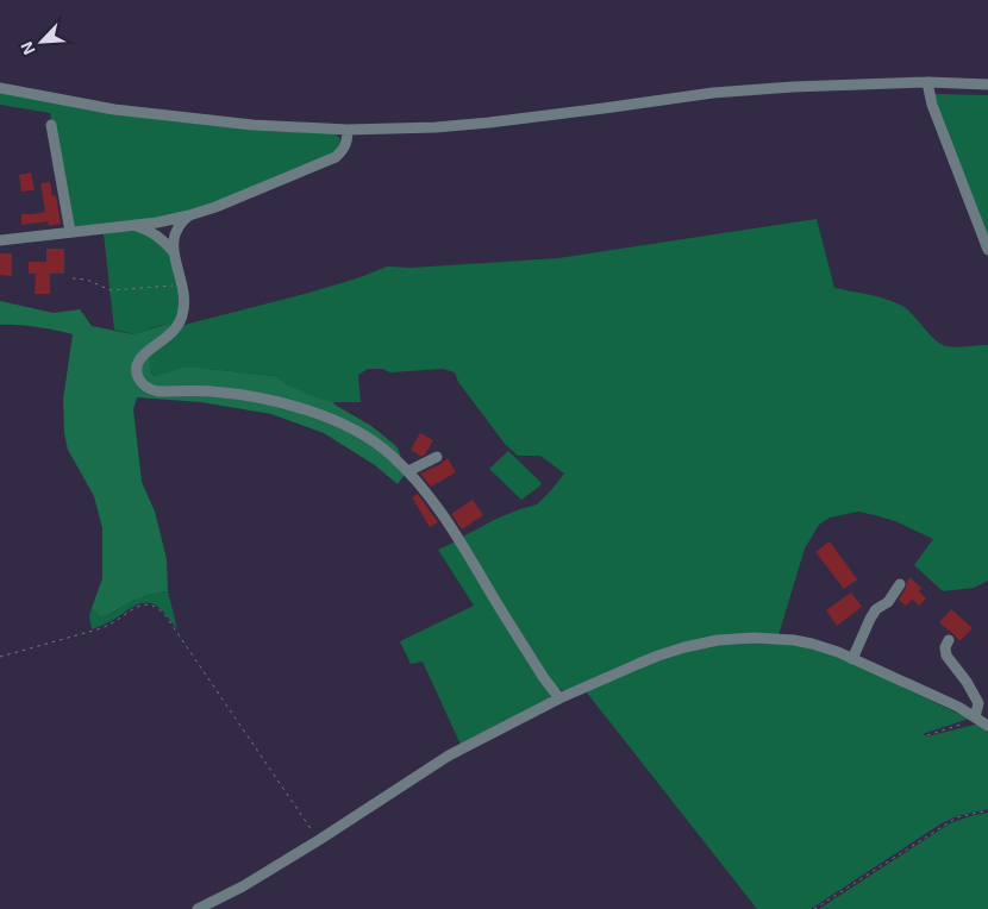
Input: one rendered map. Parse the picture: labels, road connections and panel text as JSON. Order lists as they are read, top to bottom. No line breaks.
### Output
{"north":"bottom left"}
